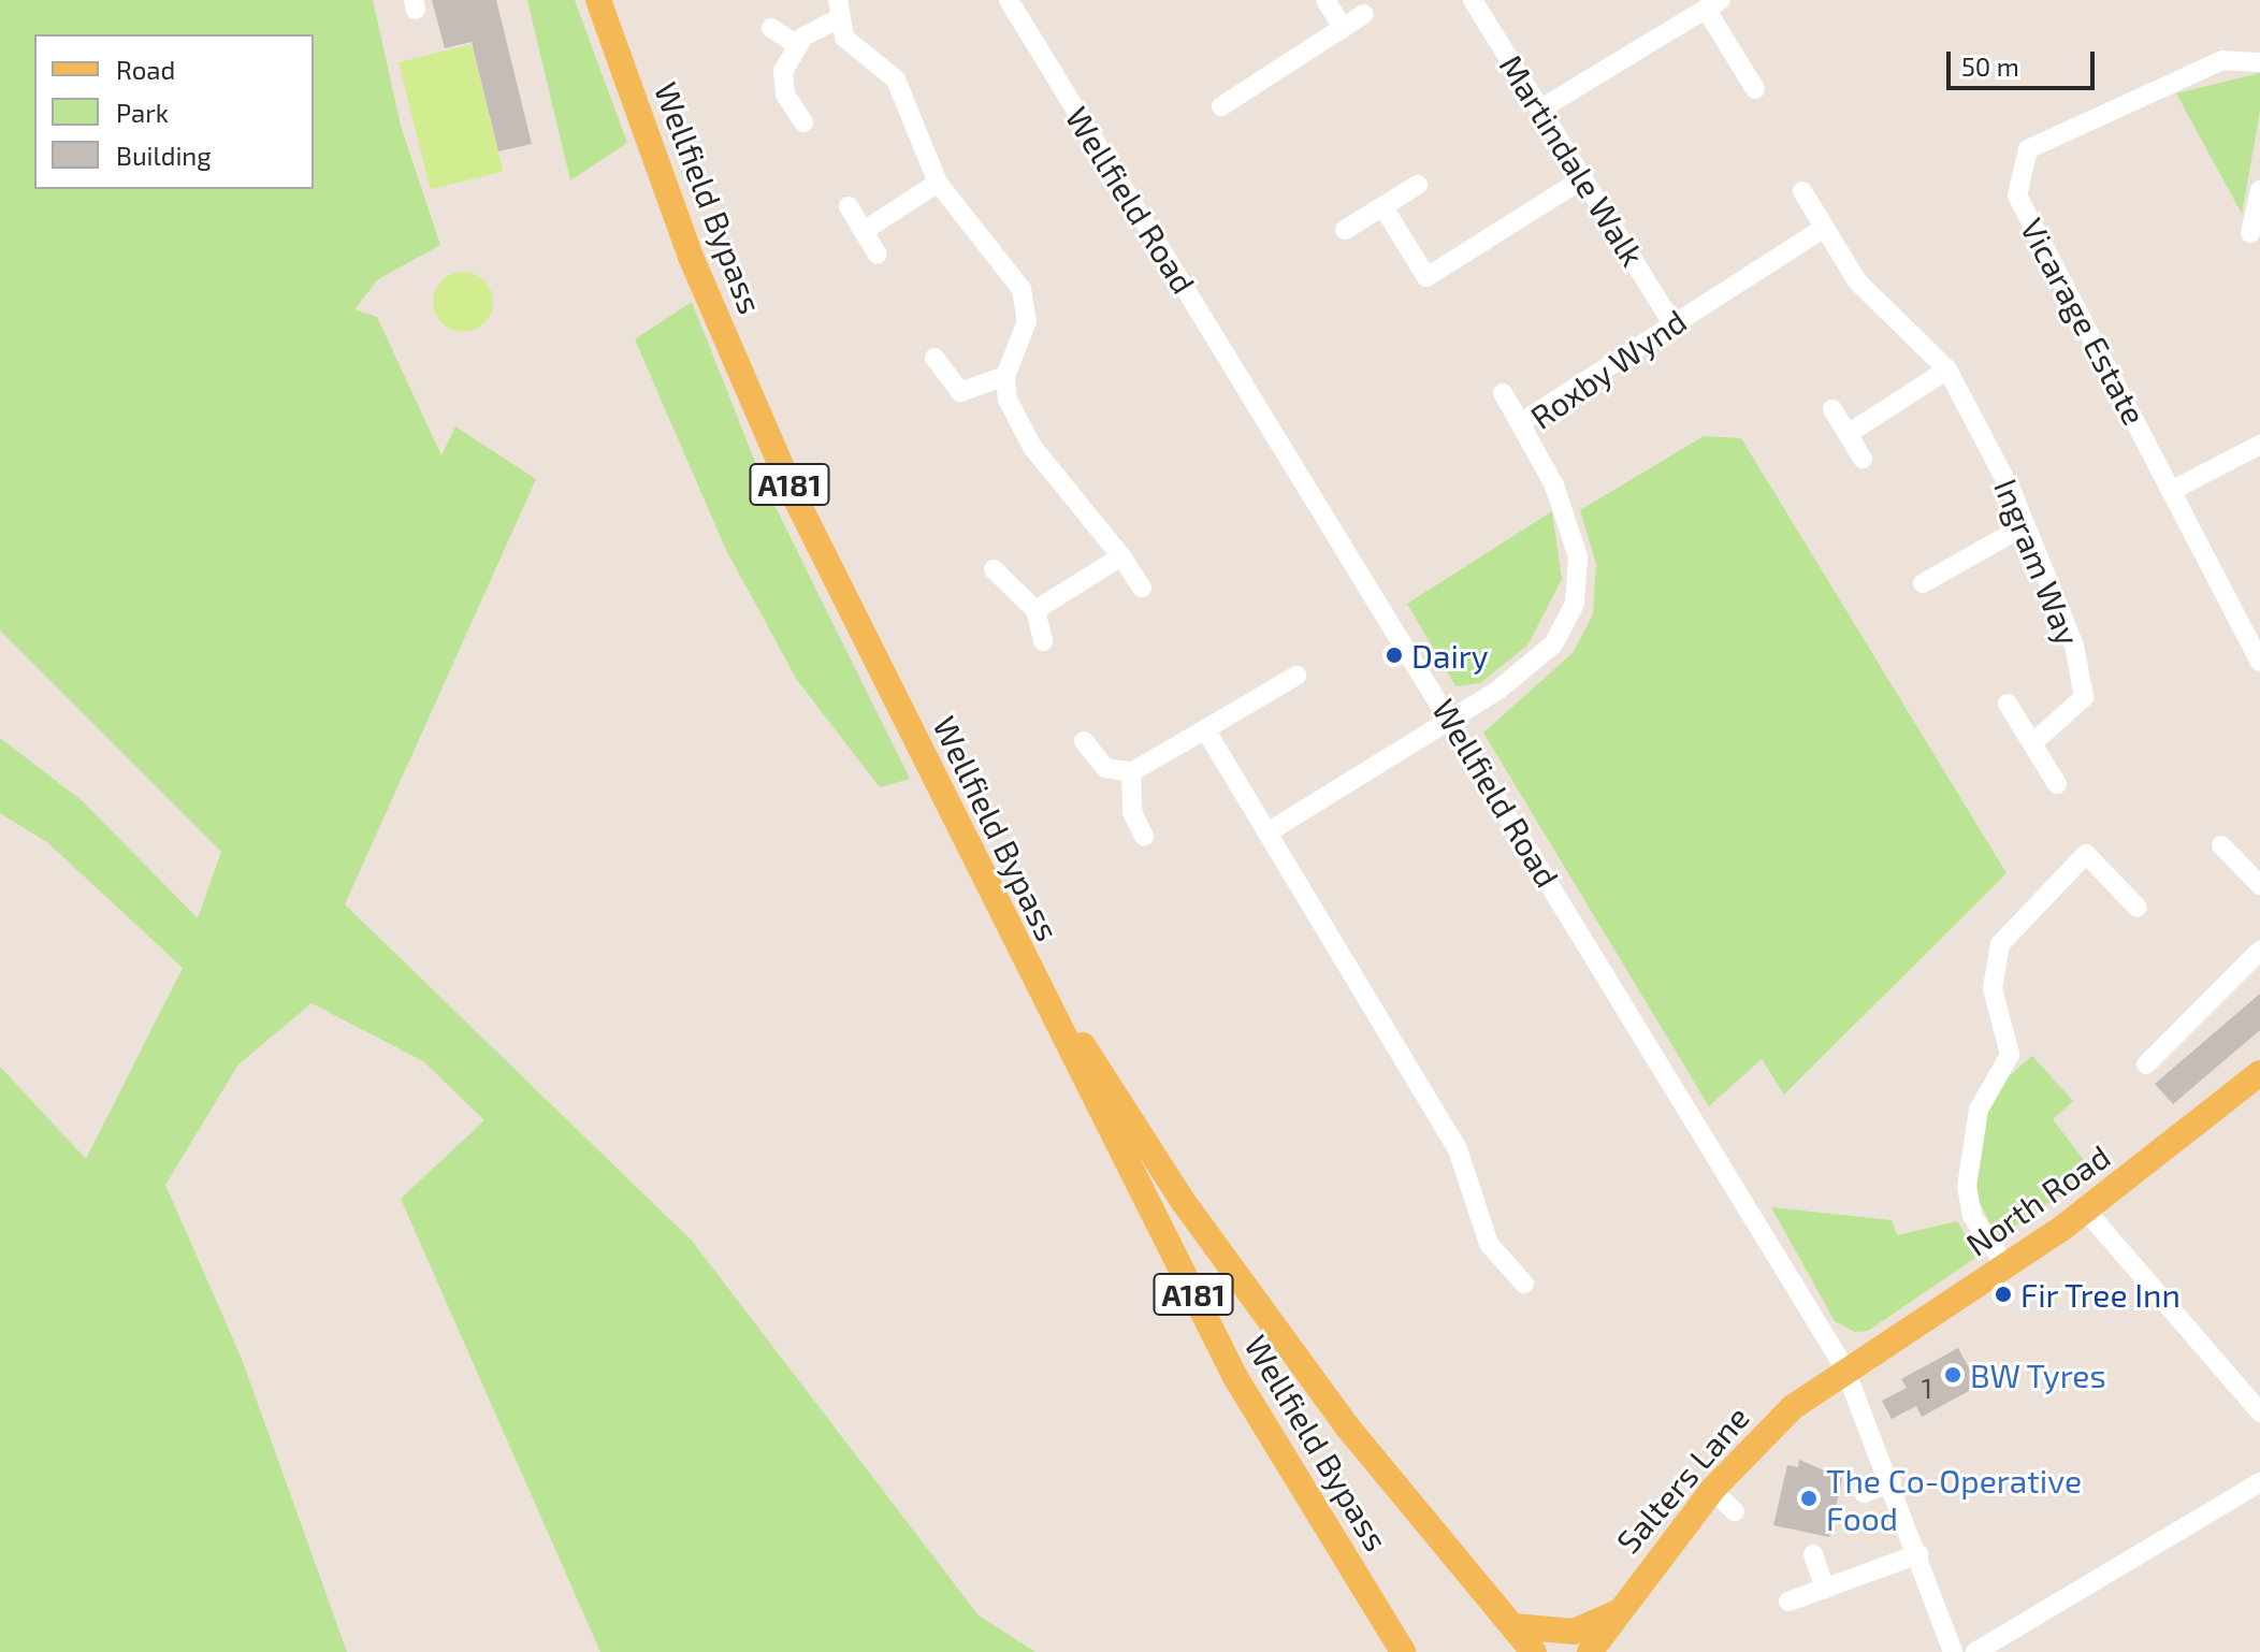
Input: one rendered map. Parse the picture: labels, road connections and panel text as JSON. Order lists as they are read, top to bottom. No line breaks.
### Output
{"streets":{"main road":["Wellfield Bypass","A181","North Road","Salters Lane"],"street":["Martindale Walk","Wellfield Road","Vicarage Estate","Roxby Wynd","Ingram Way"]},"crossings":[["Martindale Walk","Roxby Wynd"],["Wellfield Road","Roxby Wynd"],["Wellfield Road","North Road"],["Wellfield Road","Salters Lane"],["Roxby Wynd","Ingram Way"],["North Road","Salters Lane"]],"places":["Dairy","Fir Tree Inn","BW Tyres","The Co-Operative Food"],"house_numbers":["1"],"legend":["Road","Park","Building"],"scale_bar":"50 m"}
